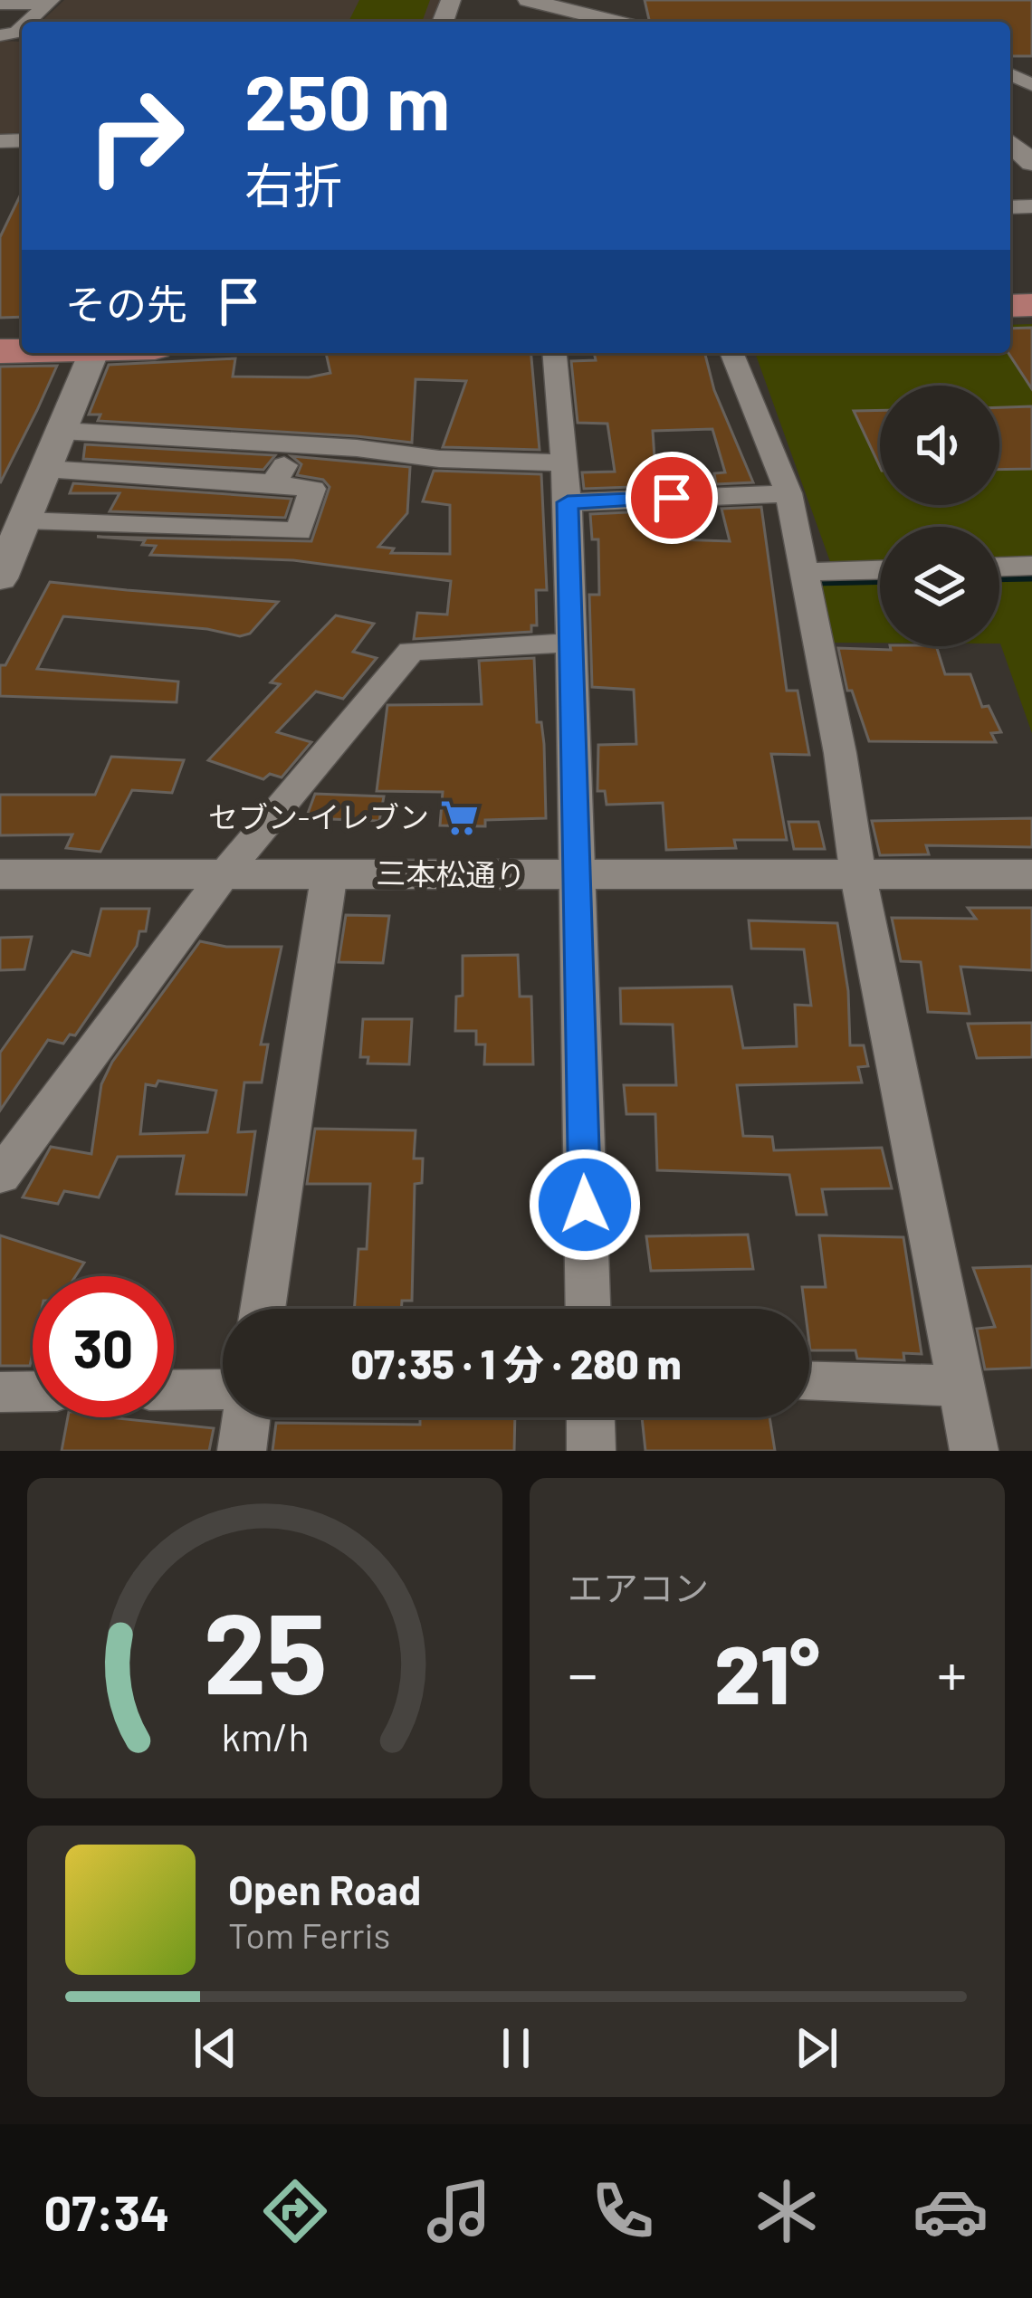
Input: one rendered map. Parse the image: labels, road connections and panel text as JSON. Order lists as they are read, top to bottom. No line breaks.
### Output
{"streets":{"street":["三本松通り"]},"places":{"supermarket":["セブン-イレブン"]},"page":{"turn":["250 m","右折"],"then":"その先","limit":"30","trip":"07:35 · 1 分 · 280 m","tile":"エアコン","heat":["−","21°","+"],"song":["Open Road","Tom Ferris"],"tabs":"07:34","gauge":["25","km/h"]}}
